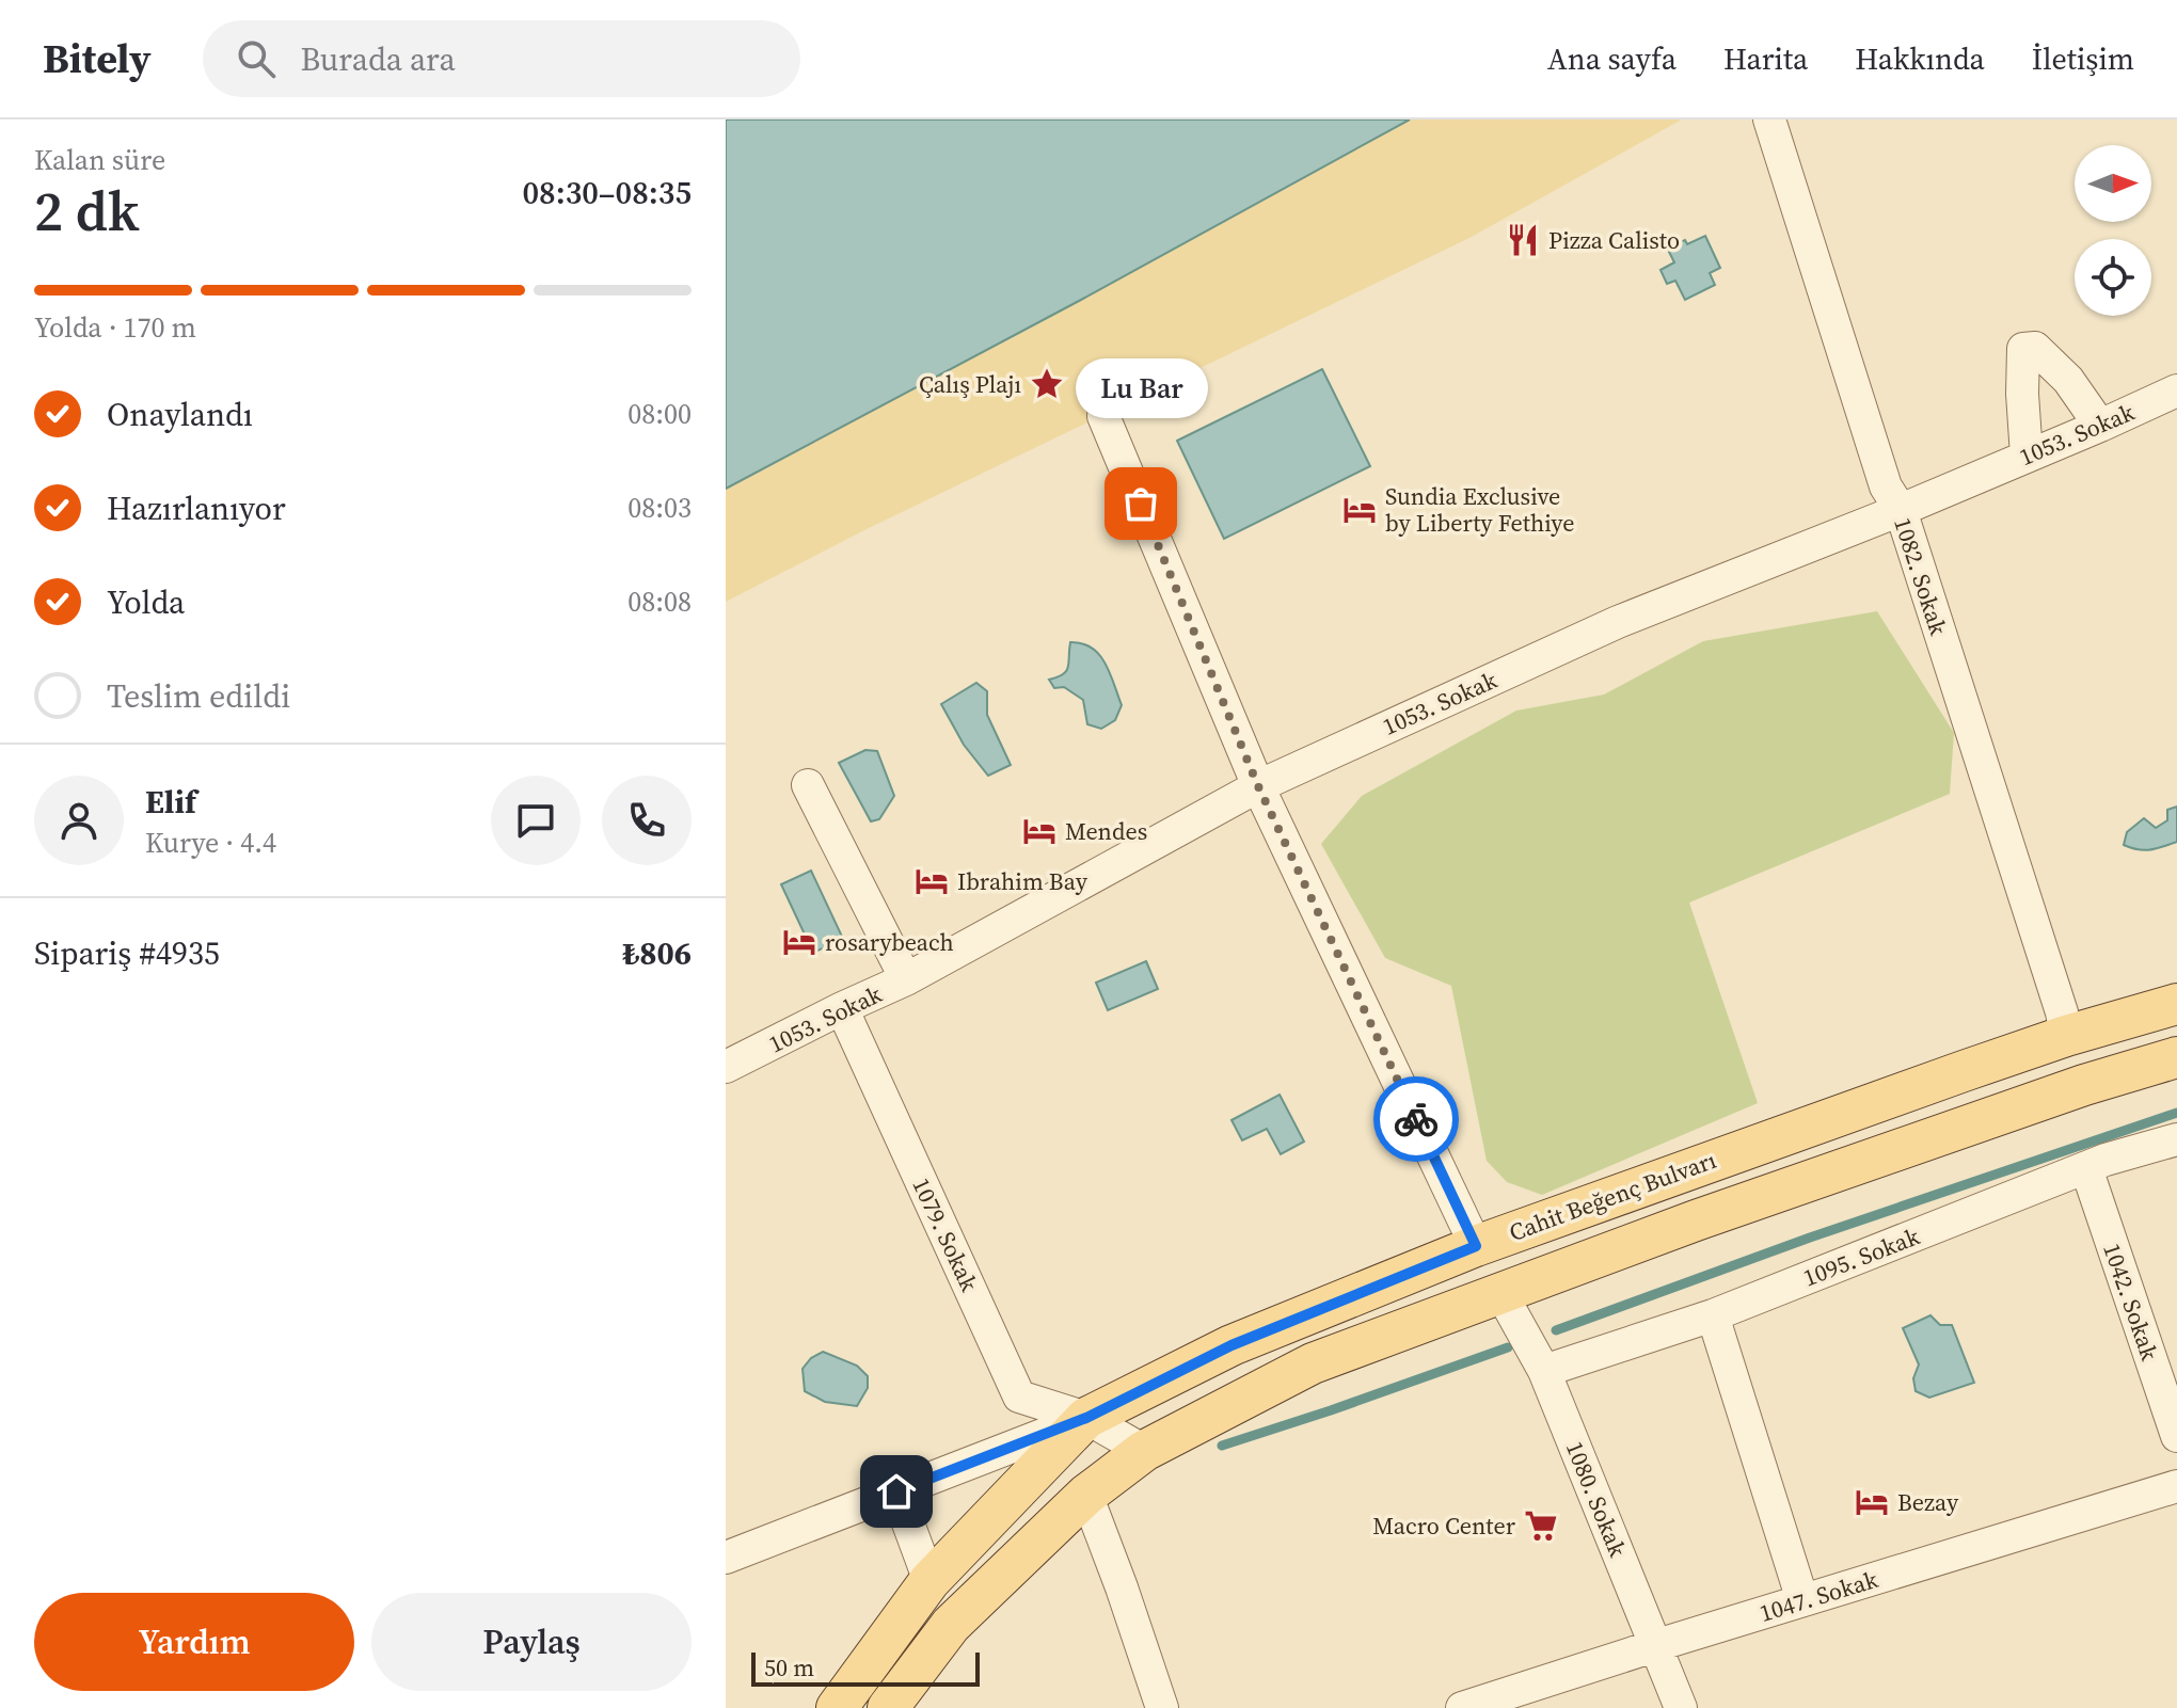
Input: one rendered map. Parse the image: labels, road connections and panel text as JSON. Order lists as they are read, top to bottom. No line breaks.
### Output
{"streets":{"main road":["Cahit Beğenç Bulvarı"],"street":["1053. Sokak","1082. Sokak","1079. Sokak","1095. Sokak","1042. Sokak","1080. Sokak","1047. Sokak"]},"crossings":[["1053. Sokak","1082. Sokak"],["1053. Sokak","1079. Sokak"],["1082. Sokak","Cahit Beğenç Bulvarı"],["Cahit Beğenç Bulvarı","1079. Sokak"],["1095. Sokak","1042. Sokak"],["1095. Sokak","1080. Sokak"],["1080. Sokak","1047. Sokak"]],"places":{"restaurant":["Pizza Calisto"],"place":["Çalış Plajı"],"other":["Lu Bar"],"hotel":["Sundia Exclusive by Liberty Fethiye","Mendes","Ibrahim Bay","rosarybeach","Bezay"],"supermarket":["Macro Center"]},"scale_bar":"50 m","north":"right","page":{"header":"Bitely","search":"Burada ara","nav":["Ana sayfa","Harita","Hakkında","İletişim"],"heading":["2 dk","Kalan süre","08:30–08:35"],"panel":["Elif","Kurye · 4.4","Sipariş #4935","₺806"],"bar":"Yolda · 170 m","bubble":"Lu Bar","list":[["Onaylandı","08:00"],["Hazırlanıyor","08:03"],["Yolda","08:08"],"Teslim edildi"],"buttons":["Yardım","Paylaş"],"scale":"50 m"}}
